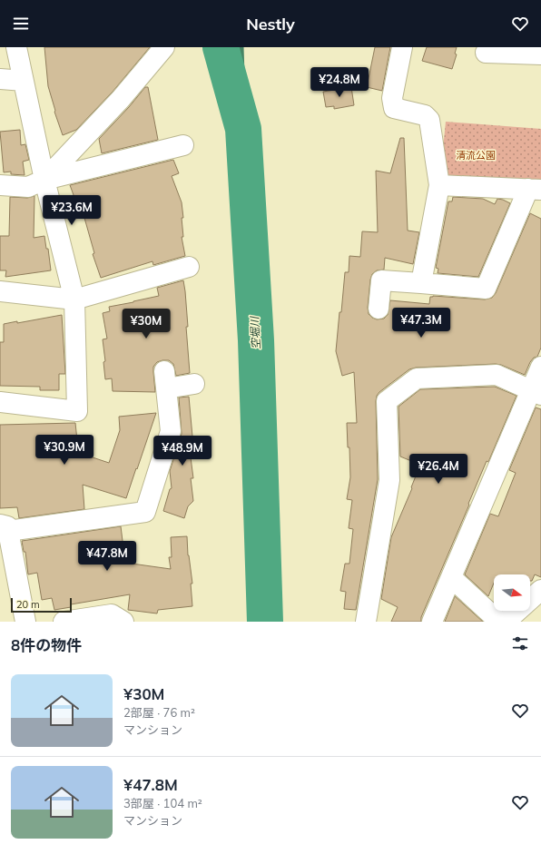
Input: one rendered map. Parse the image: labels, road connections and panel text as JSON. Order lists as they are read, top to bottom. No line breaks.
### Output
{"water":["空堀川"],"parks":["清流公園"],"scale_bar":"20 m","north":"right","page":{"header":"Nestly","price":["¥24.8M","¥23.6M","¥47.3M","¥30M","¥30.9M","¥48.9M","¥26.4M","¥47.8M"],"scale":"20 m","heading":"8件の物件","list":[{"name":"¥30M","note":"2部屋 · 76 m² · マンション"},{"name":"¥47.8M","note":"3部屋 · 104 m² · マンション"}]}}
